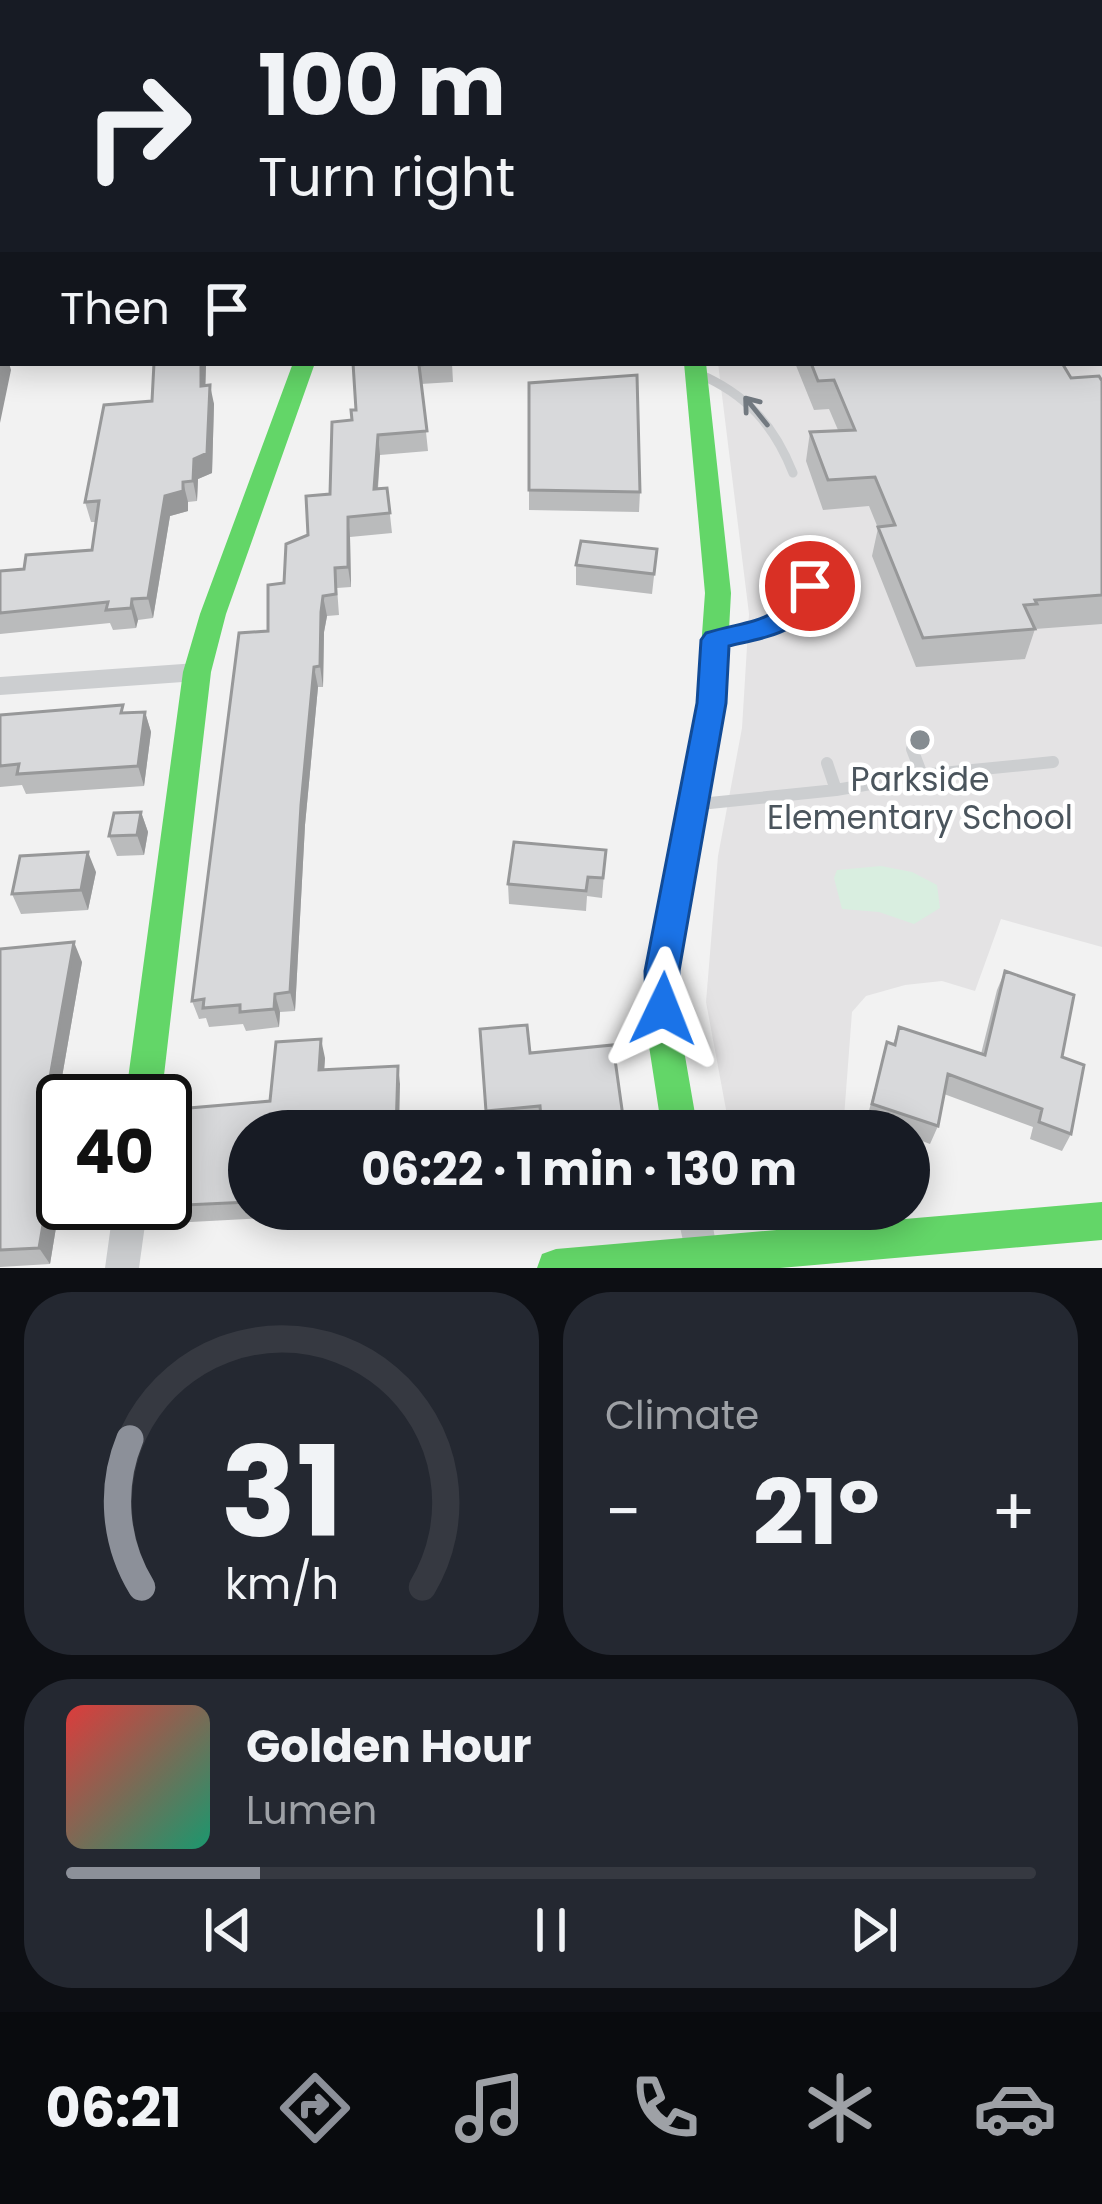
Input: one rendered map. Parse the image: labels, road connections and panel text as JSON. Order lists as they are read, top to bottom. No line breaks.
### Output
{"places":["Parkside Elementary School"],"page":{"turn":["100 m","Turn right"],"then":"Then","limit":"40","trip":"06:22 · 1 min · 130 m","tile":"Climate","heat":["−","21°","+"],"song":["Golden Hour","Lumen"],"tabs":"06:21","gauge":["31","km/h"]}}
